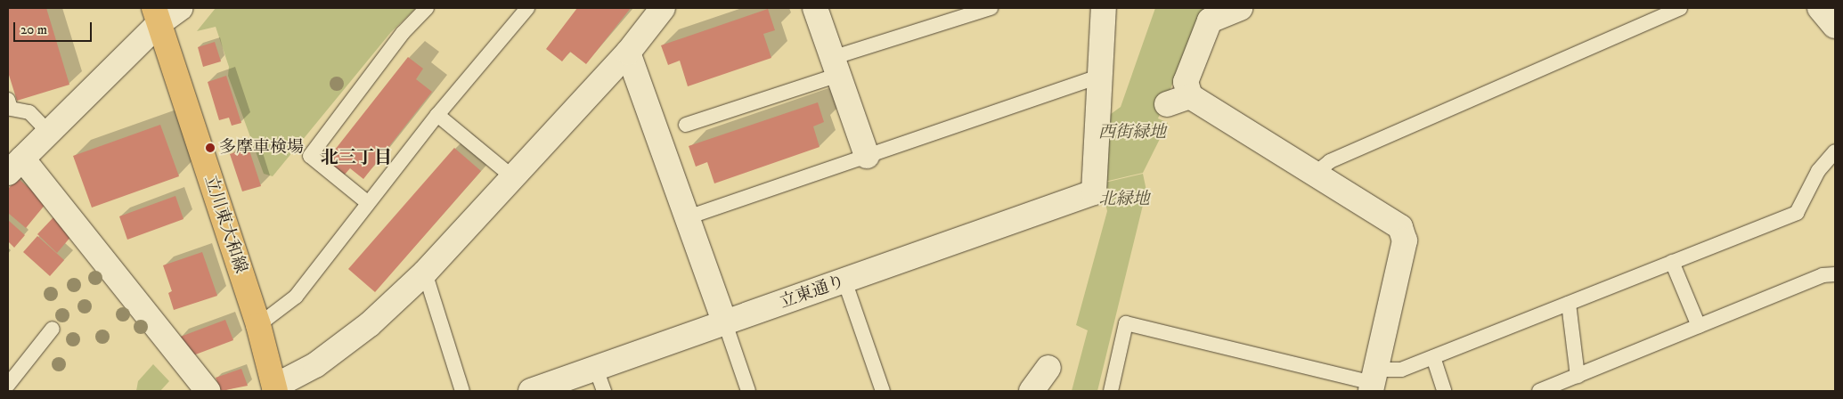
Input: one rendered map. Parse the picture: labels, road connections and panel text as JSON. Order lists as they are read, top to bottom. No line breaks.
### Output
{"streets":{"main road":["立川東大和線"],"street":["立東通り"]},"districts":["北三丁目"],"parks":["西街緑地","北緑地"],"places":["多摩車検場"],"scale_bar":"20 m"}
